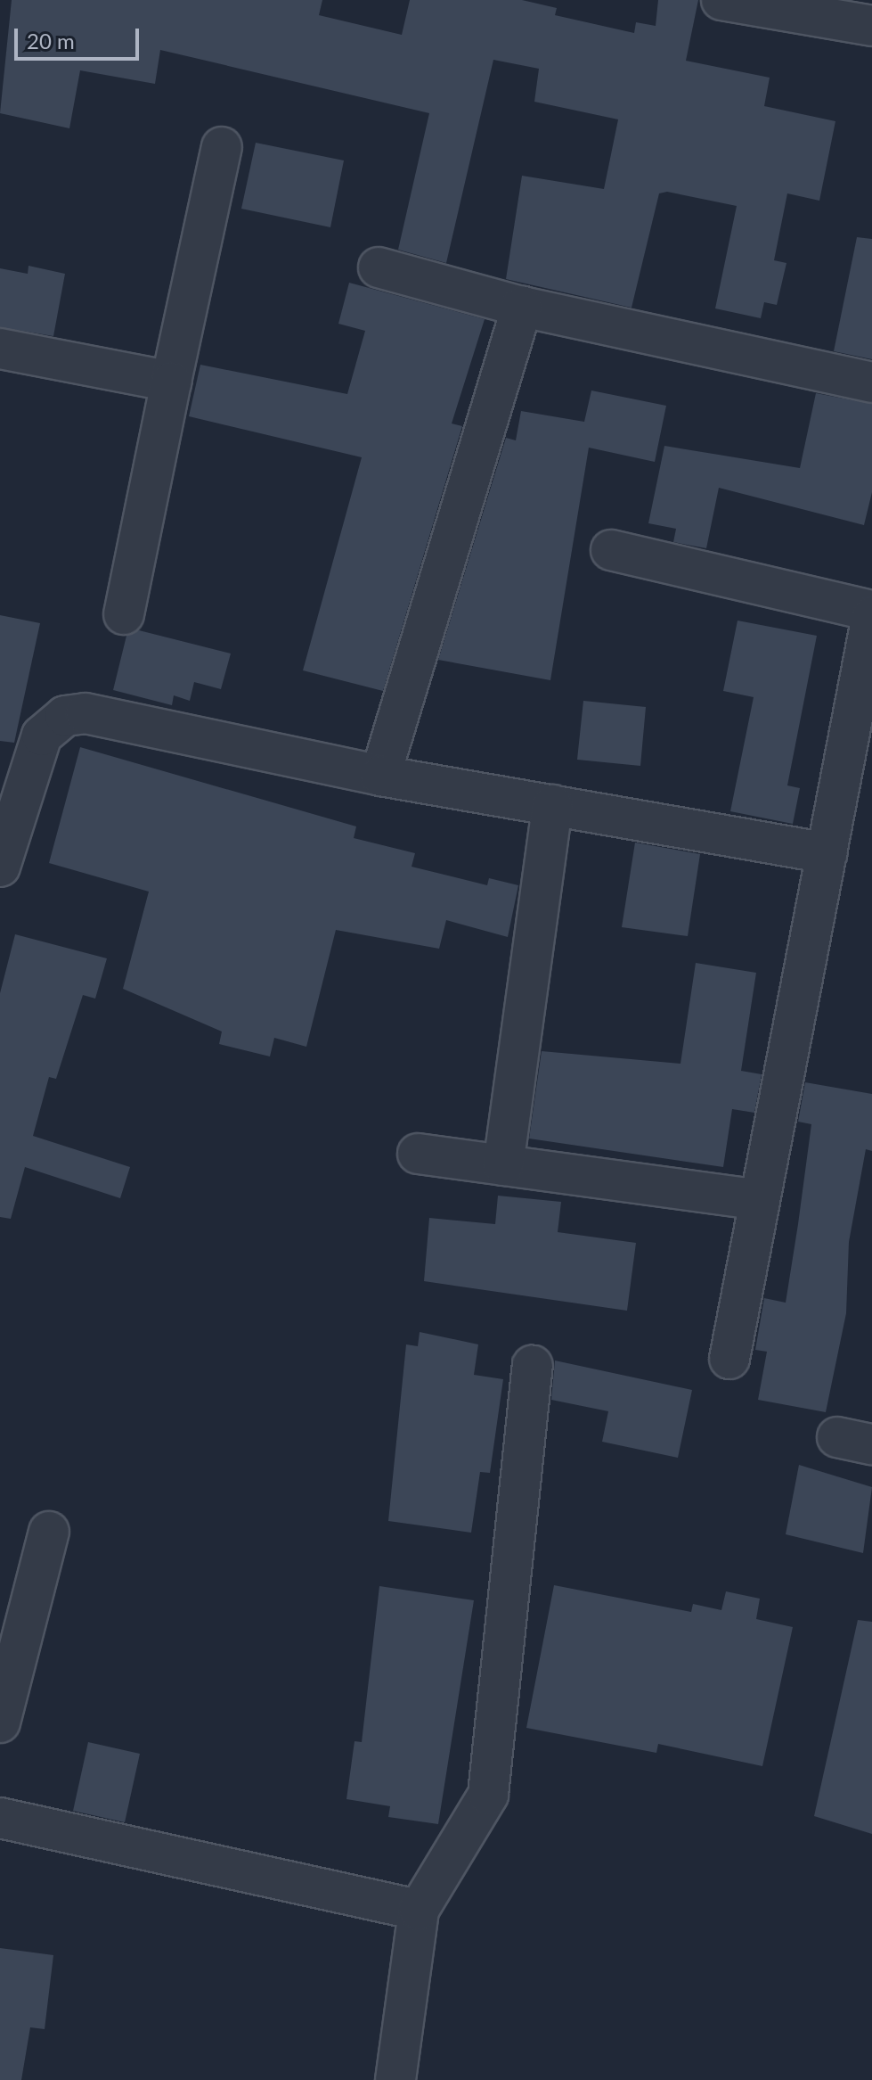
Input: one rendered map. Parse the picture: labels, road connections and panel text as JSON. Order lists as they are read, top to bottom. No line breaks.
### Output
{"scale_bar":"20 m"}
